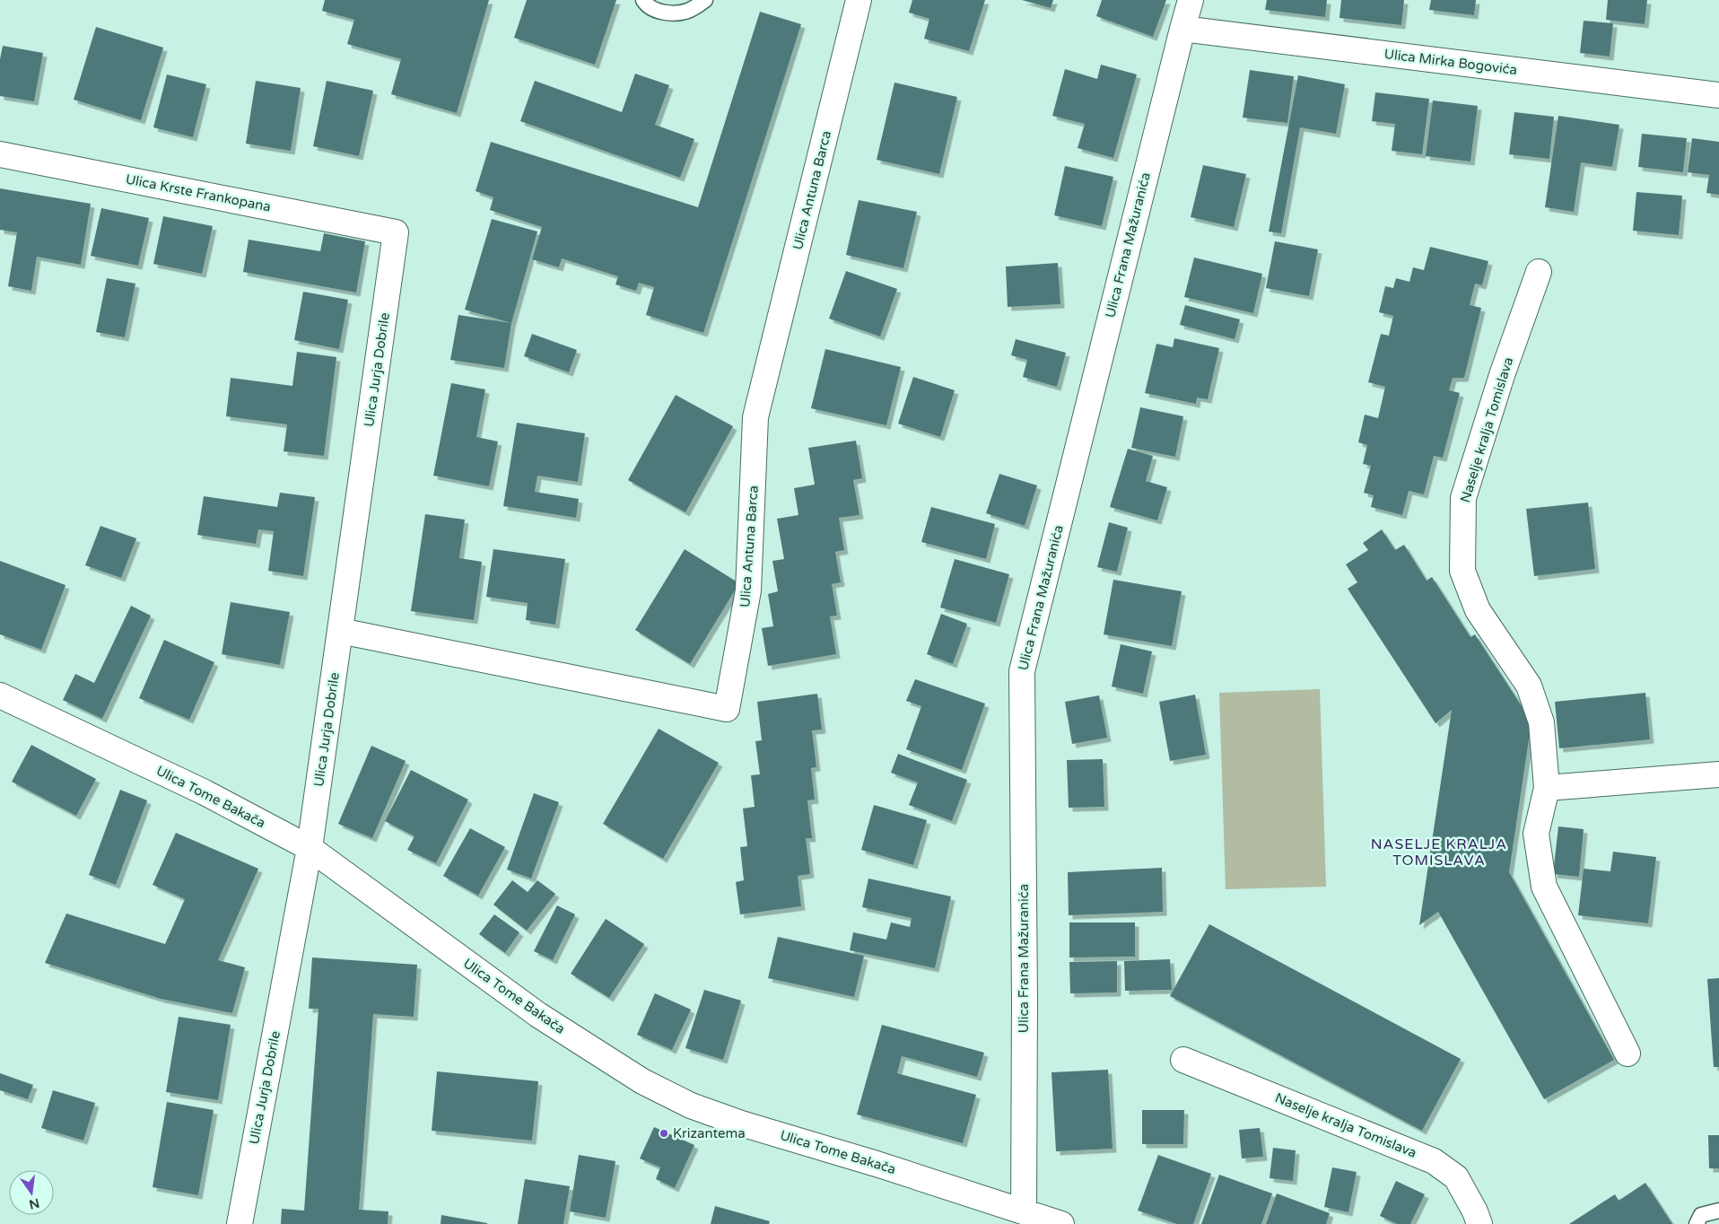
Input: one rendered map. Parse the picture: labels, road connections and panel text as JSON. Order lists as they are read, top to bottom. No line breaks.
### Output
{"streets":{"street":["Ulica Mirka Bogovića","Ulica Antuna Barca","Ulica Krste Frankopana","Ulica Frana Mažuranića","Ulica Jurja Dobrile","Naselje kralja Tomislava","Ulica Tome Bakača"]},"crossings":[["Ulica Mirka Bogovića","Ulica Frana Mažuranića"],["Ulica Antuna Barca","Ulica Jurja Dobrile"],["Ulica Krste Frankopana","Ulica Jurja Dobrile"],["Ulica Frana Mažuranića","Ulica Tome Bakača"],["Ulica Jurja Dobrile","Ulica Tome Bakača"]],"districts":["NASELJE KRALJA TOMISLAVA"],"places":["Krizantema"],"north":"bottom"}
